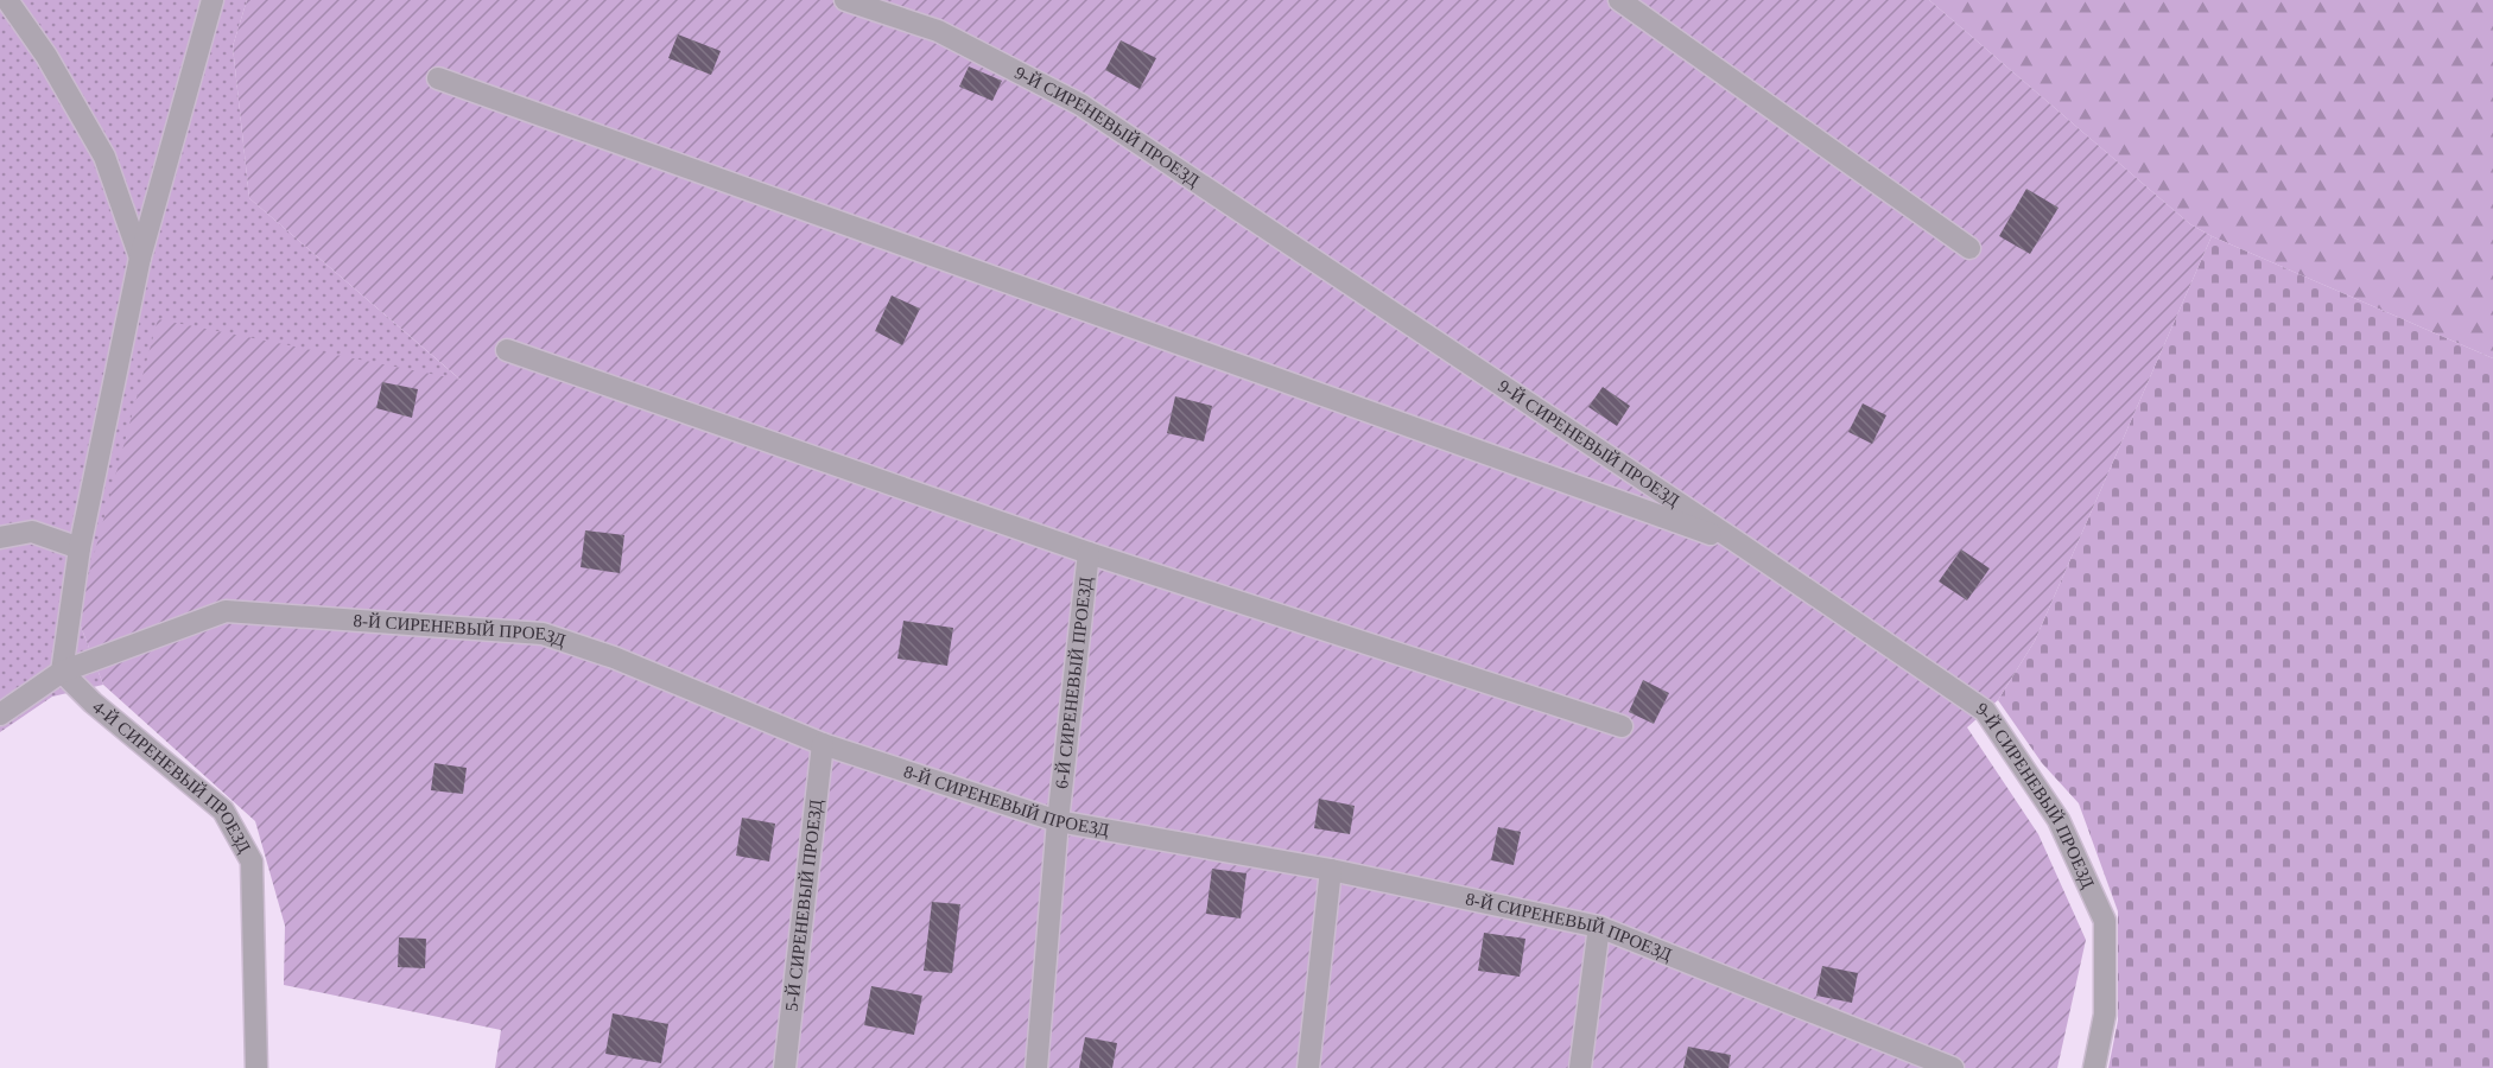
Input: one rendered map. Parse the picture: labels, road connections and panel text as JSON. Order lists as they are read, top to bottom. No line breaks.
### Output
{"streets":{"street":["9-Й СИРЕНЕВЫЙ ПРОЕЗД","8-Й СИРЕНЕВЫЙ ПРОЕЗД","6-Й СИРЕНЕВЫЙ ПРОЕЗД","4-Й СИРЕНЕВЫЙ ПРОЕЗД","5-Й СИРЕНЕВЫЙ ПРОЕЗД"]},"crossings":[["8-Й СИРЕНЕВЫЙ ПРОЕЗД","6-Й СИРЕНЕВЫЙ ПРОЕЗД"],["8-Й СИРЕНЕВЫЙ ПРОЕЗД","4-Й СИРЕНЕВЫЙ ПРОЕЗД"],["8-Й СИРЕНЕВЫЙ ПРОЕЗД","5-Й СИРЕНЕВЫЙ ПРОЕЗД"]]}
